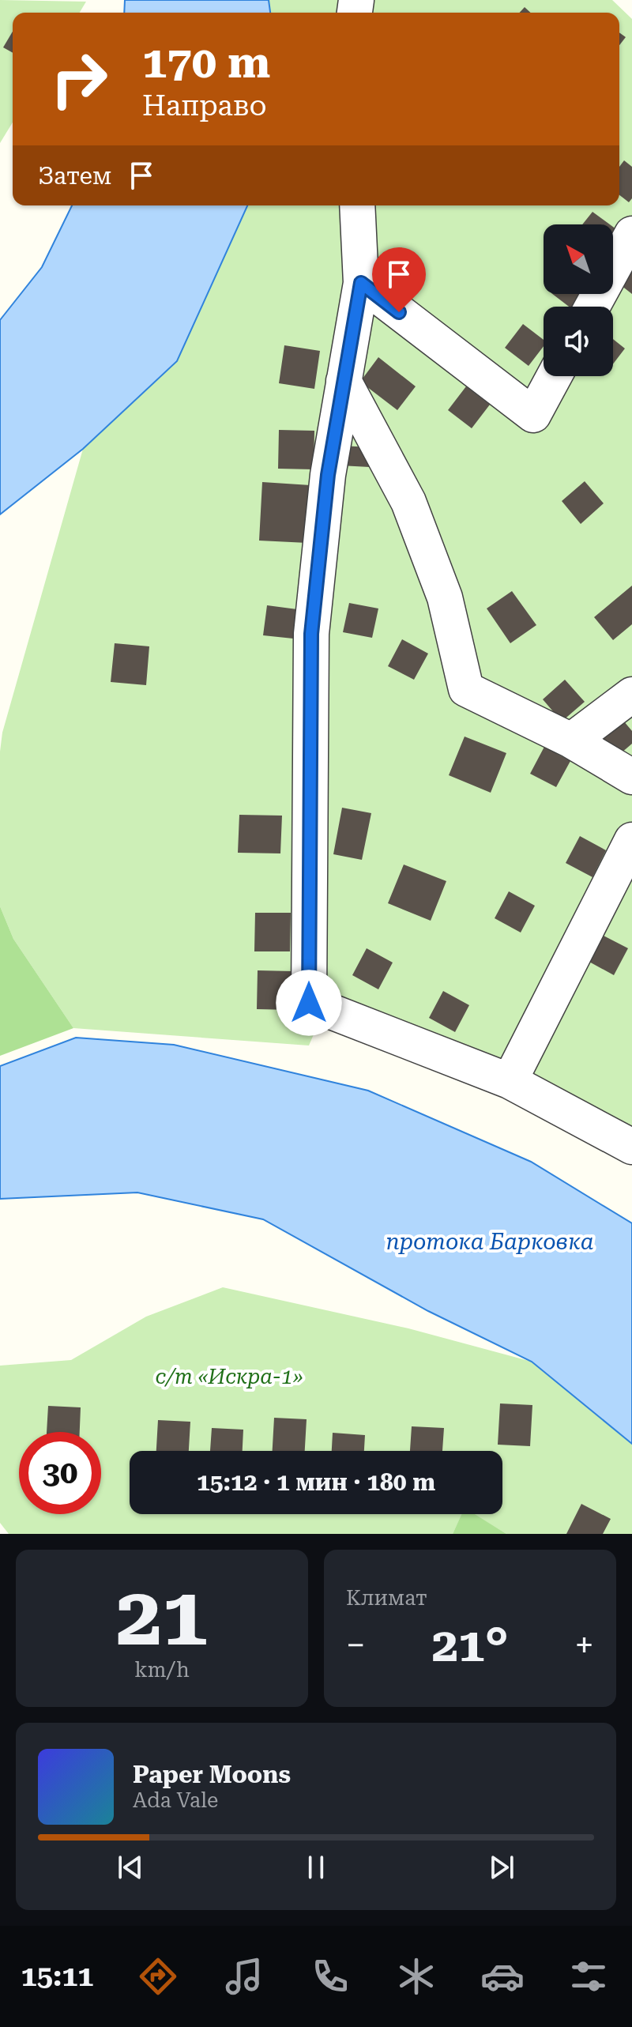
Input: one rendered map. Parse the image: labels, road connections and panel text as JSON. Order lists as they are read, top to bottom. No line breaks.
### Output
{"water":["протока Барковка"],"parks":["с/т «Искра-1»"],"north":"top left","page":{"turn":["170 m","Направо"],"then":"Затем","limit":"30","trip":"15:12 · 1 мин · 180 m","tile":[["21","km/h"],"Климат"],"heat":["−","21°","+"],"song":["Paper Moons","Ada Vale"],"tabs":"15:11"}}
